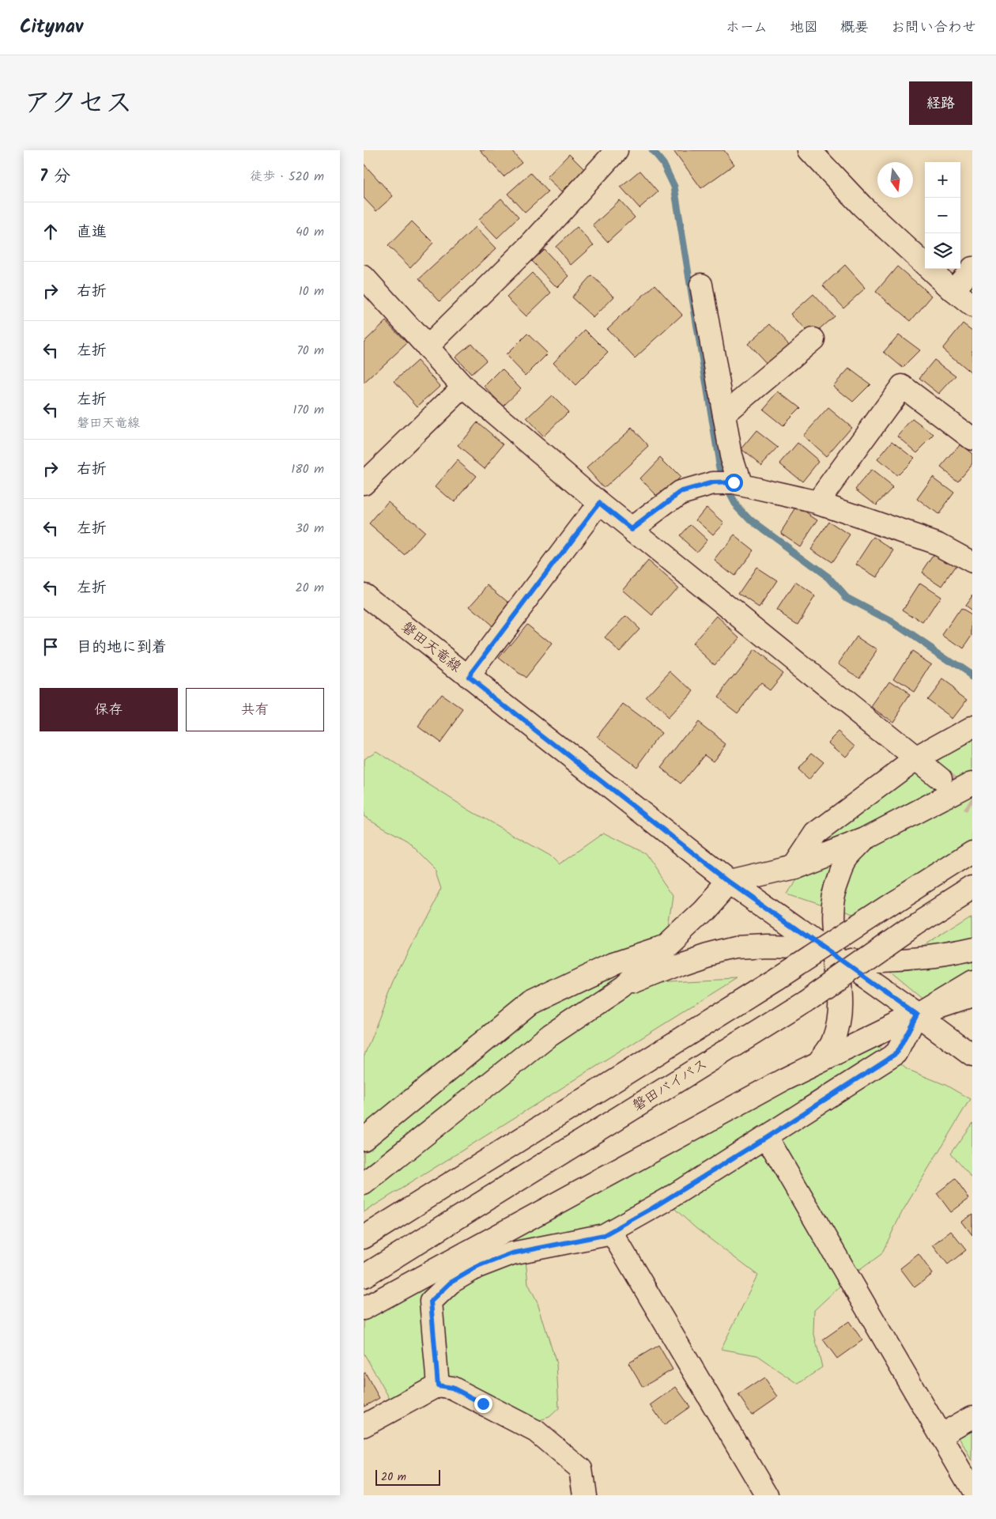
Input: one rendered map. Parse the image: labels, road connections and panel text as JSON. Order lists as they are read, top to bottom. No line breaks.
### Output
{"streets":{"main road":["磐田天竜線","磐田バイパス"]},"scale_bar":"20 m","north":"bottom","page":{"header":"Citynav","nav":["ホーム","地図","概要","お問い合わせ"],"title":"アクセス","buttons":["経路",["保存","共有"]],"heading":["7 分","徒歩 · 520 m"],"map_buttons":["+","−"],"list":[["直進","40 m"],["右折","10 m"],["左折","70 m"],["左折","磐田天竜線","170 m"],["右折","180 m"],["左折","30 m"],["左折","20 m"],"目的地に到着"],"scale":"20 m"}}
